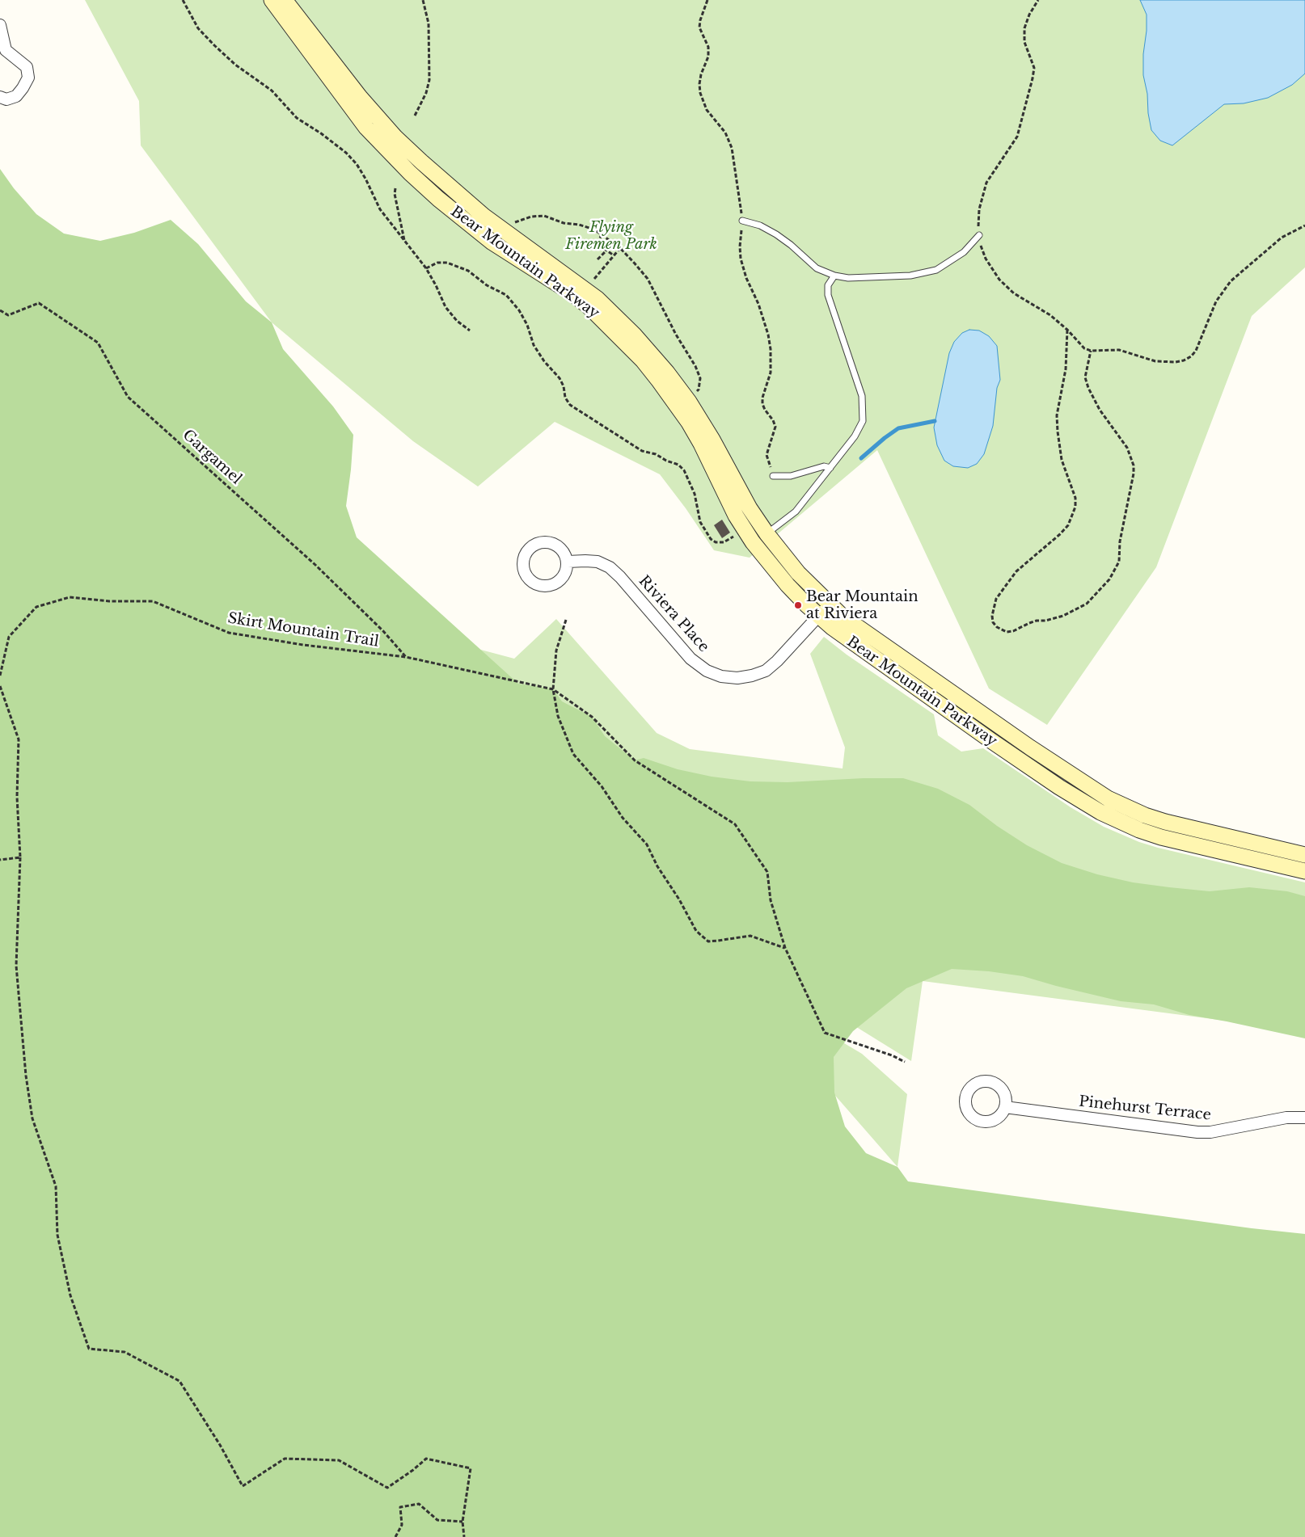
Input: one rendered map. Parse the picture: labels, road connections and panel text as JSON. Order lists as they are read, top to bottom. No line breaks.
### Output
{"streets":{"street":["Bear Mountain Parkway","Riviera Place","Pinehurst Terrace"],"path":["Gargamel","Skirt Mountain Trail"]},"crossings":[["Bear Mountain Parkway","Riviera Place"],["Gargamel","Skirt Mountain Trail"]],"parks":["Flying Firemen Park"],"places":["Bear Mountain at Riviera"]}
